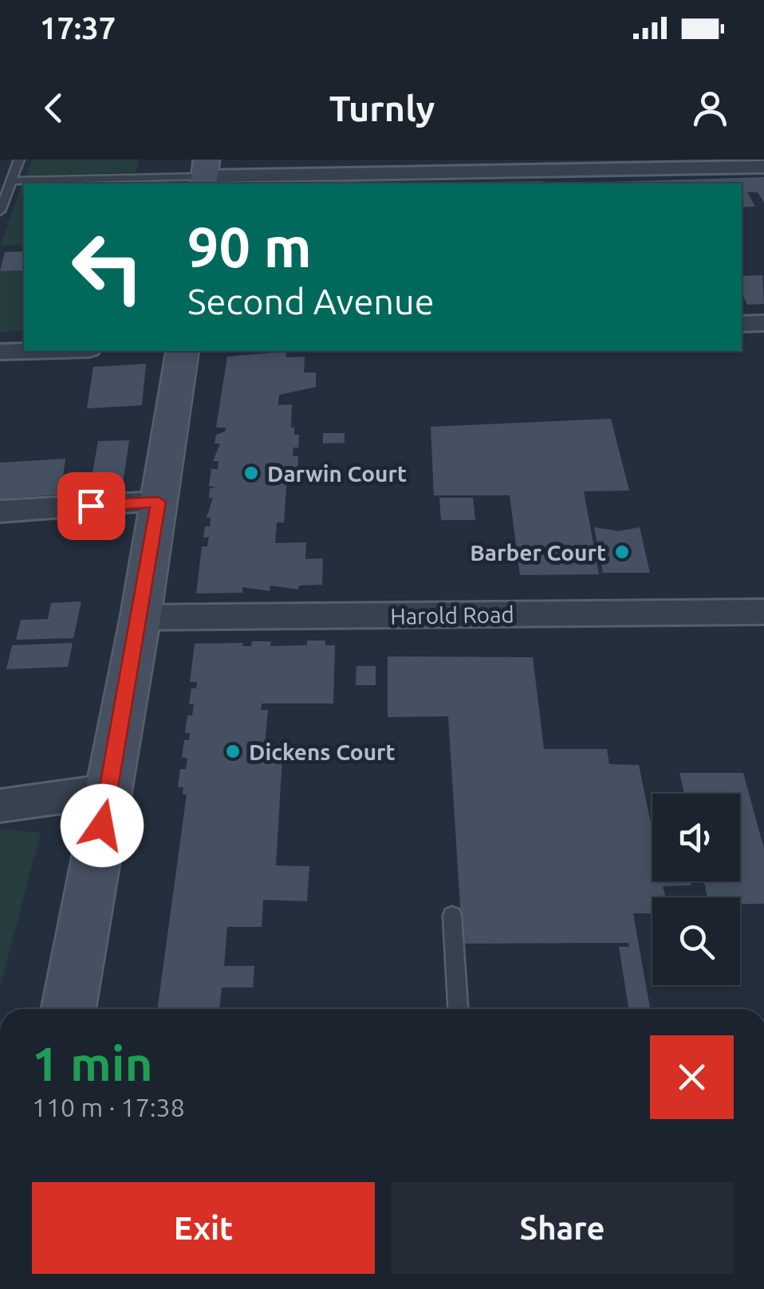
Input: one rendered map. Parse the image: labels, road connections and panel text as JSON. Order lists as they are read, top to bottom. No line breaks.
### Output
{"streets":{"street":["Harold Road"]},"places":["Darwin Court","Barber Court","Dickens Court"],"page":{"status":"17:37","header":"Turnly","turn":["90 m","Second Avenue"],"heading":["1 min","110 m · 17:38"],"buttons":["Exit","Share"]}}
